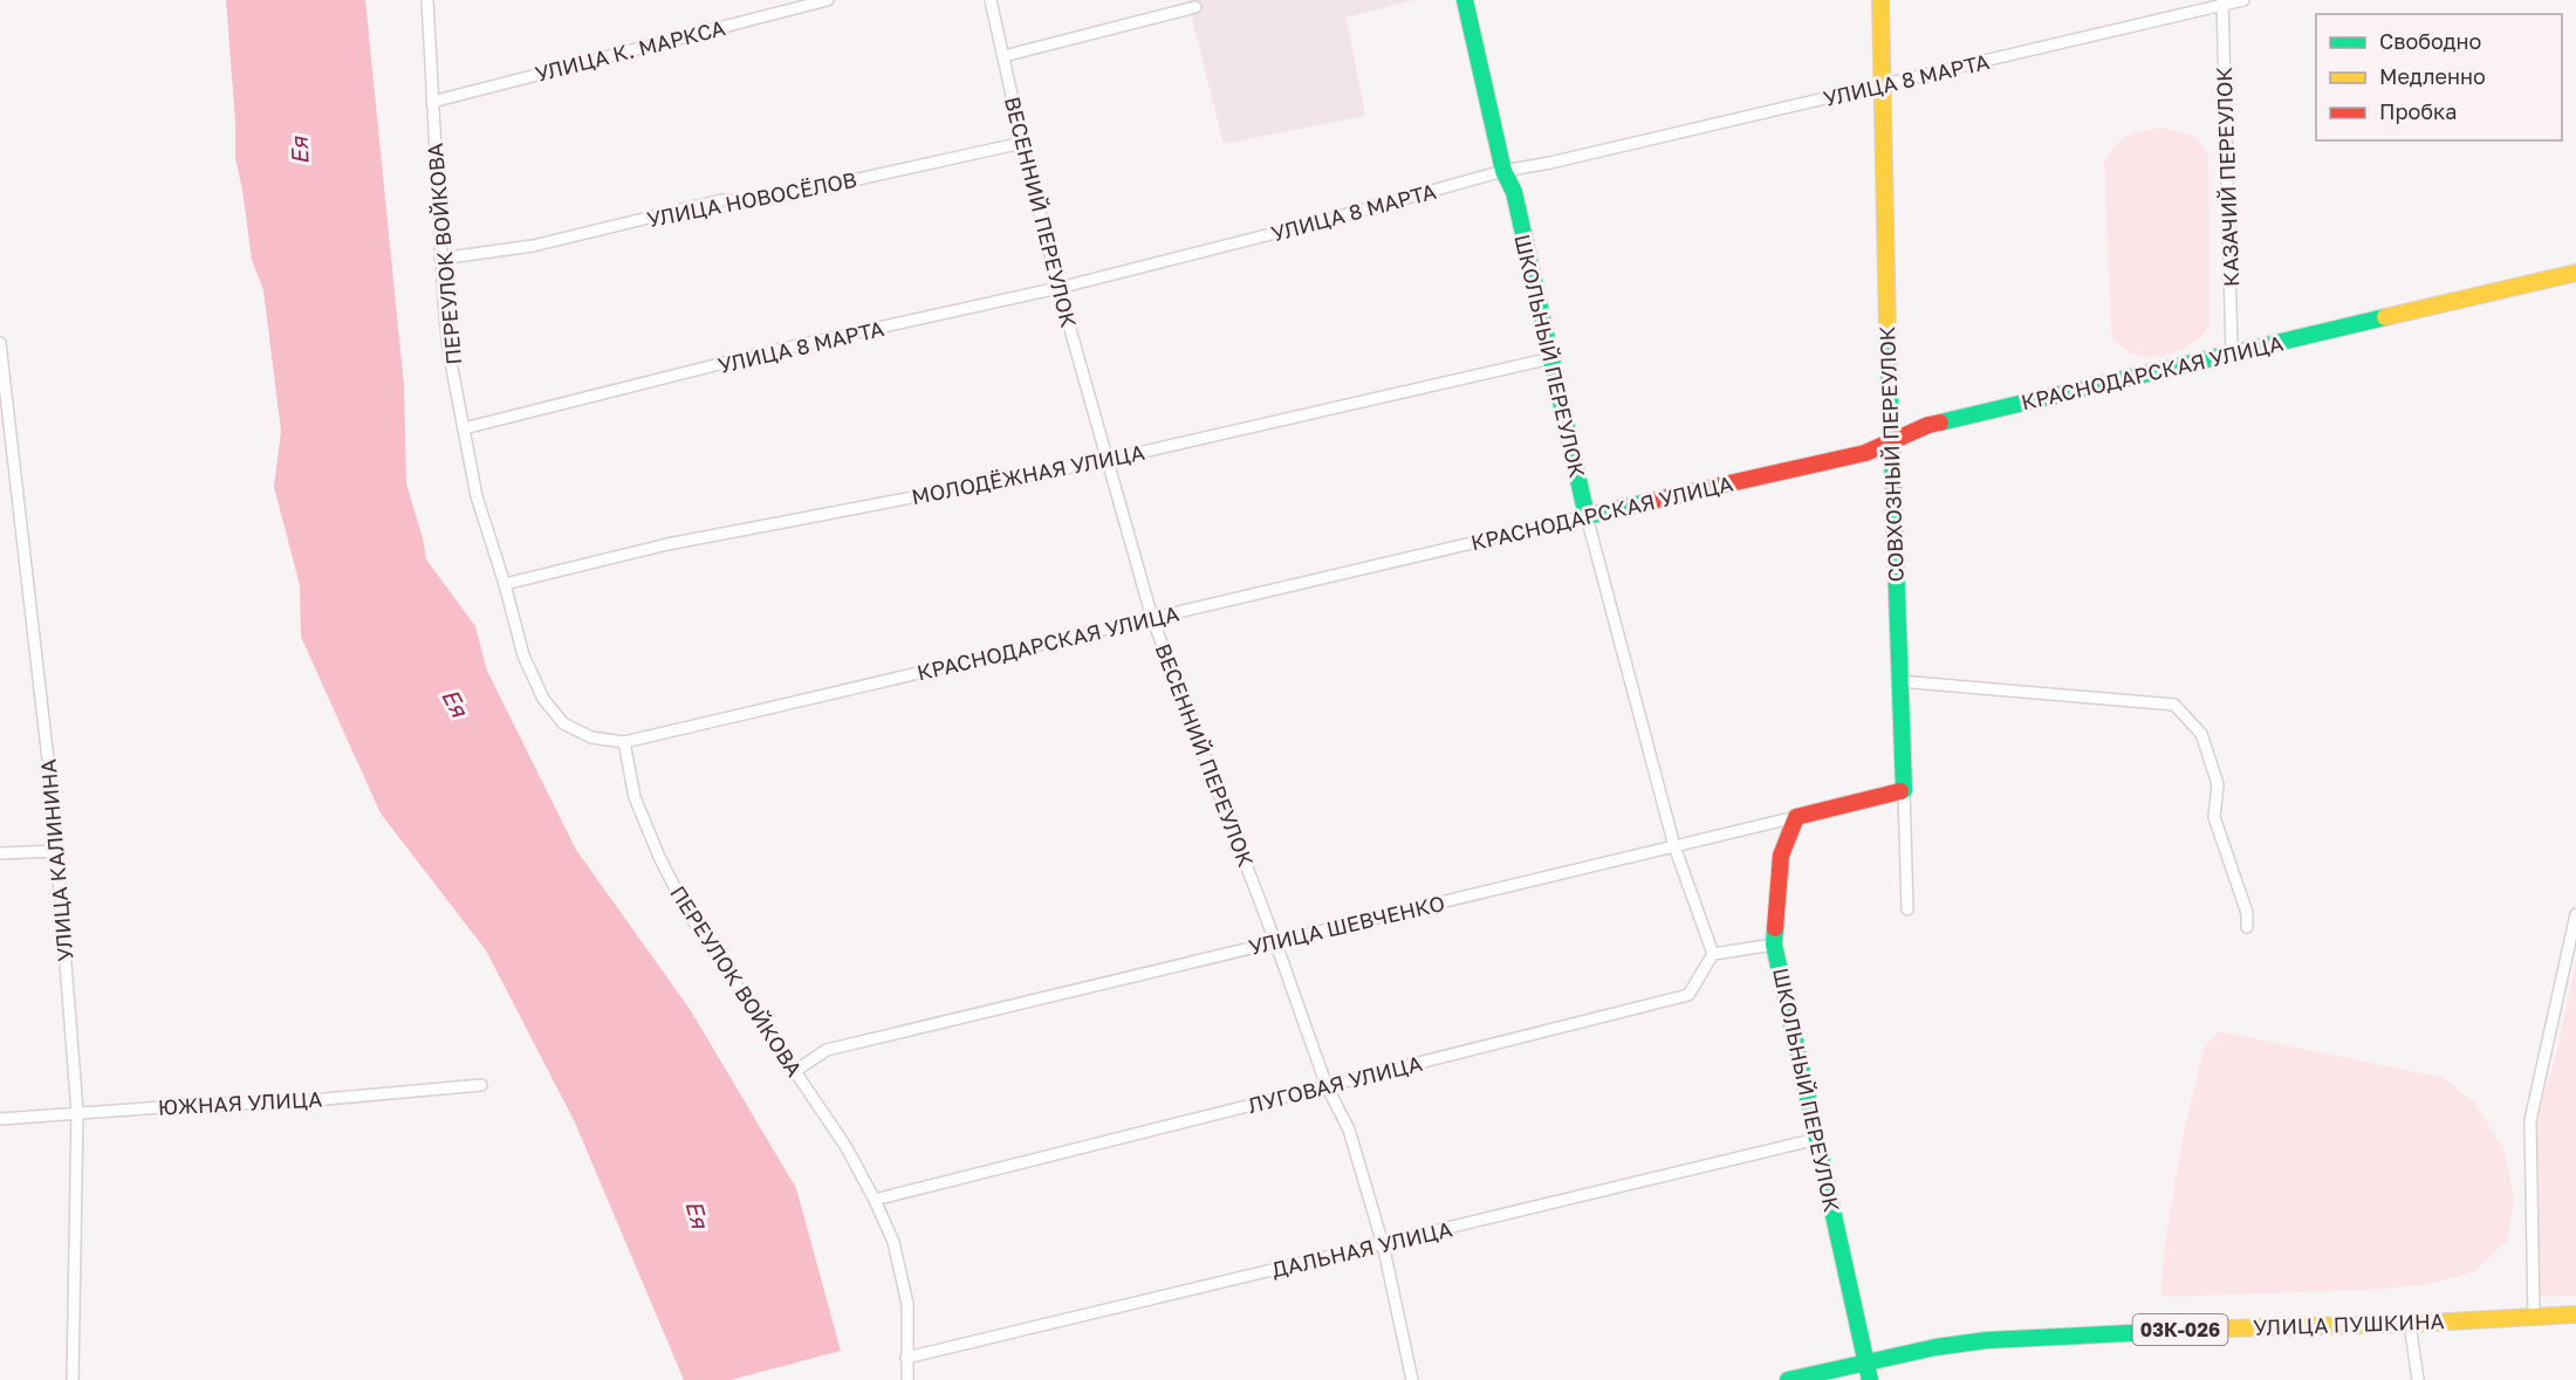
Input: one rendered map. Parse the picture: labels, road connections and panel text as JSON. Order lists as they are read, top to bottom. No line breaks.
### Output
{"streets":{"street":["УЛИЦА К. МАРКСА","УЛИЦА 8 МАРТА","КАЗАЧИЙ ПЕРЕУЛОК","УЛИЦА НОВОСЁЛОВ","ВЕСЕННИЙ ПЕРЕУЛОК","ПЕРЕУЛОК ВОЙКОВА","ШКОЛЬНЫЙ ПЕРЕУЛОК","КРАСНОДАРСКАЯ УЛИЦА","СОВХОЗНЫЙ ПЕРЕУЛОК","МОЛОДЁЖНАЯ УЛИЦА","УЛИЦА КАЛИНИНА","УЛИЦА ШЕВЧЕНКО","ЛУГОВАЯ УЛИЦА","ЮЖНАЯ УЛИЦА","ДАЛЬНАЯ УЛИЦА","УЛИЦА ПУШКИНА","03К-026"]},"crossings":[["УЛИЦА К. МАРКСА","ПЕРЕУЛОК ВОЙКОВА"],["УЛИЦА 8 МАРТА","КАЗАЧИЙ ПЕРЕУЛОК"],["УЛИЦА 8 МАРТА","ВЕСЕННИЙ ПЕРЕУЛОК"],["УЛИЦА 8 МАРТА","ПЕРЕУЛОК ВОЙКОВА"],["УЛИЦА 8 МАРТА","ШКОЛЬНЫЙ ПЕРЕУЛОК"],["УЛИЦА 8 МАРТА","СОВХОЗНЫЙ ПЕРЕУЛОК"],["КАЗАЧИЙ ПЕРЕУЛОК","КРАСНОДАРСКАЯ УЛИЦА"],["УЛИЦА НОВОСЁЛОВ","ВЕСЕННИЙ ПЕРЕУЛОК"],["УЛИЦА НОВОСЁЛОВ","ПЕРЕУЛОК ВОЙКОВА"],["ВЕСЕННИЙ ПЕРЕУЛОК","КРАСНОДАРСКАЯ УЛИЦА"],["ВЕСЕННИЙ ПЕРЕУЛОК","МОЛОДЁЖНАЯ УЛИЦА"],["ВЕСЕННИЙ ПЕРЕУЛОК","УЛИЦА ШЕВЧЕНКО"],["ВЕСЕННИЙ ПЕРЕУЛОК","ЛУГОВАЯ УЛИЦА"],["ВЕСЕННИЙ ПЕРЕУЛОК","ДАЛЬНАЯ УЛИЦА"],["ПЕРЕУЛОК ВОЙКОВА","КРАСНОДАРСКАЯ УЛИЦА"],["ПЕРЕУЛОК ВОЙКОВА","МОЛОДЁЖНАЯ УЛИЦА"],["ПЕРЕУЛОК ВОЙКОВА","УЛИЦА ШЕВЧЕНКО"],["ПЕРЕУЛОК ВОЙКОВА","ЛУГОВАЯ УЛИЦА"],["ПЕРЕУЛОК ВОЙКОВА","ДАЛЬНАЯ УЛИЦА"],["ШКОЛЬНЫЙ ПЕРЕУЛОК","КРАСНОДАРСКАЯ УЛИЦА"],["ШКОЛЬНЫЙ ПЕРЕУЛОК","МОЛОДЁЖНАЯ УЛИЦА"],["ШКОЛЬНЫЙ ПЕРЕУЛОК","УЛИЦА ШЕВЧЕНКО"],["ШКОЛЬНЫЙ ПЕРЕУЛОК","ЛУГОВАЯ УЛИЦА"],["ШКОЛЬНЫЙ ПЕРЕУЛОК","ДАЛЬНАЯ УЛИЦА"],["ШКОЛЬНЫЙ ПЕРЕУЛОК","УЛИЦА ПУШКИНА"],["КРАСНОДАРСКАЯ УЛИЦА","СОВХОЗНЫЙ ПЕРЕУЛОК"],["СОВХОЗНЫЙ ПЕРЕУЛОК","УЛИЦА ШЕВЧЕНКО"],["УЛИЦА КАЛИНИНА","ЮЖНАЯ УЛИЦА"]],"water":["Ея"],"legend":["Свободно","Медленно","Пробка"]}
